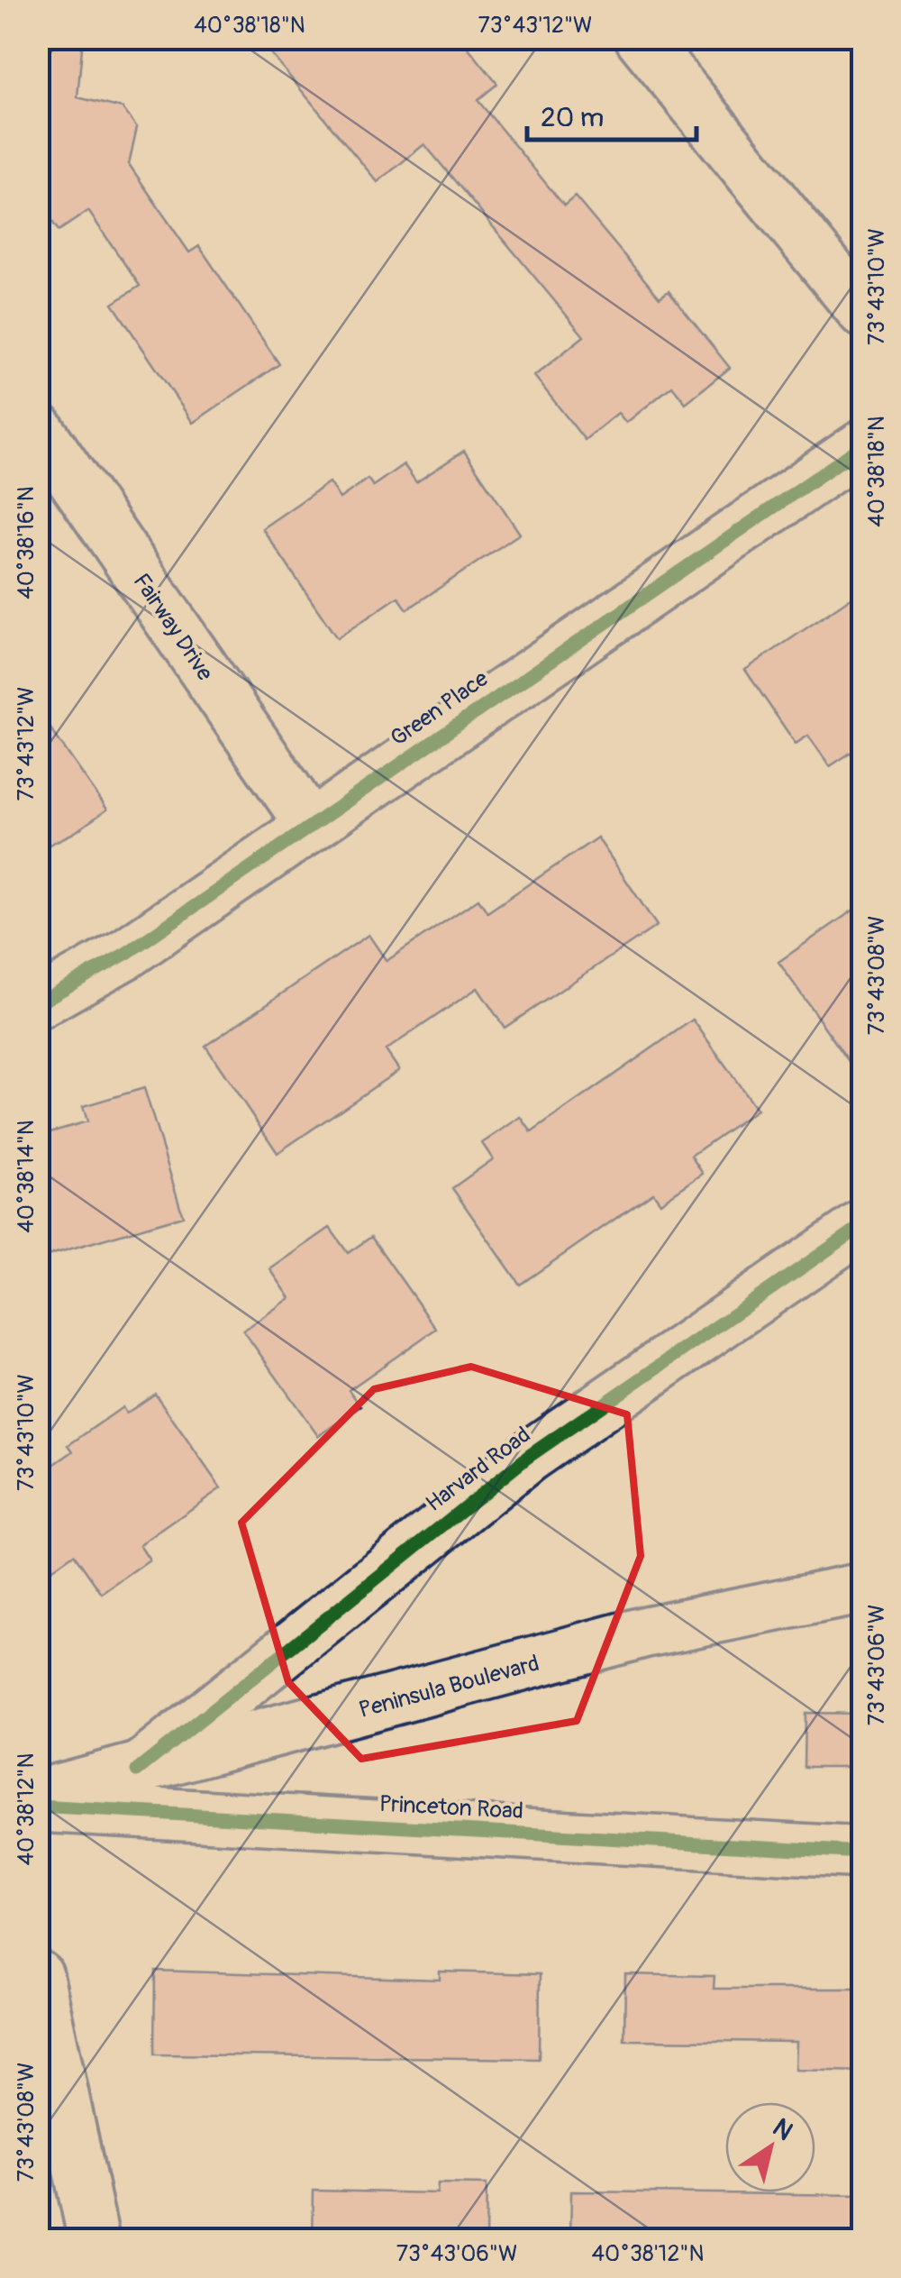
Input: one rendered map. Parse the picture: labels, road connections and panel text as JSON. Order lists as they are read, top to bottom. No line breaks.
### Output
{"streets":{"street":["Fairway Drive","Green Place","Harvard Road","Peninsula Boulevard","Princeton Road"]},"crossings":[["Fairway Drive","Green Place"],["Harvard Road","Peninsula Boulevard"]],"scale_bar":"20 m","north":"top right","coordinates":["40°38'18\"N","73°43'12\"W","73°43'10\"W","40°38'16\"N","73°43'08\"W","40°38'14\"N","73°43'06\"W","40°38'12\"N"]}
